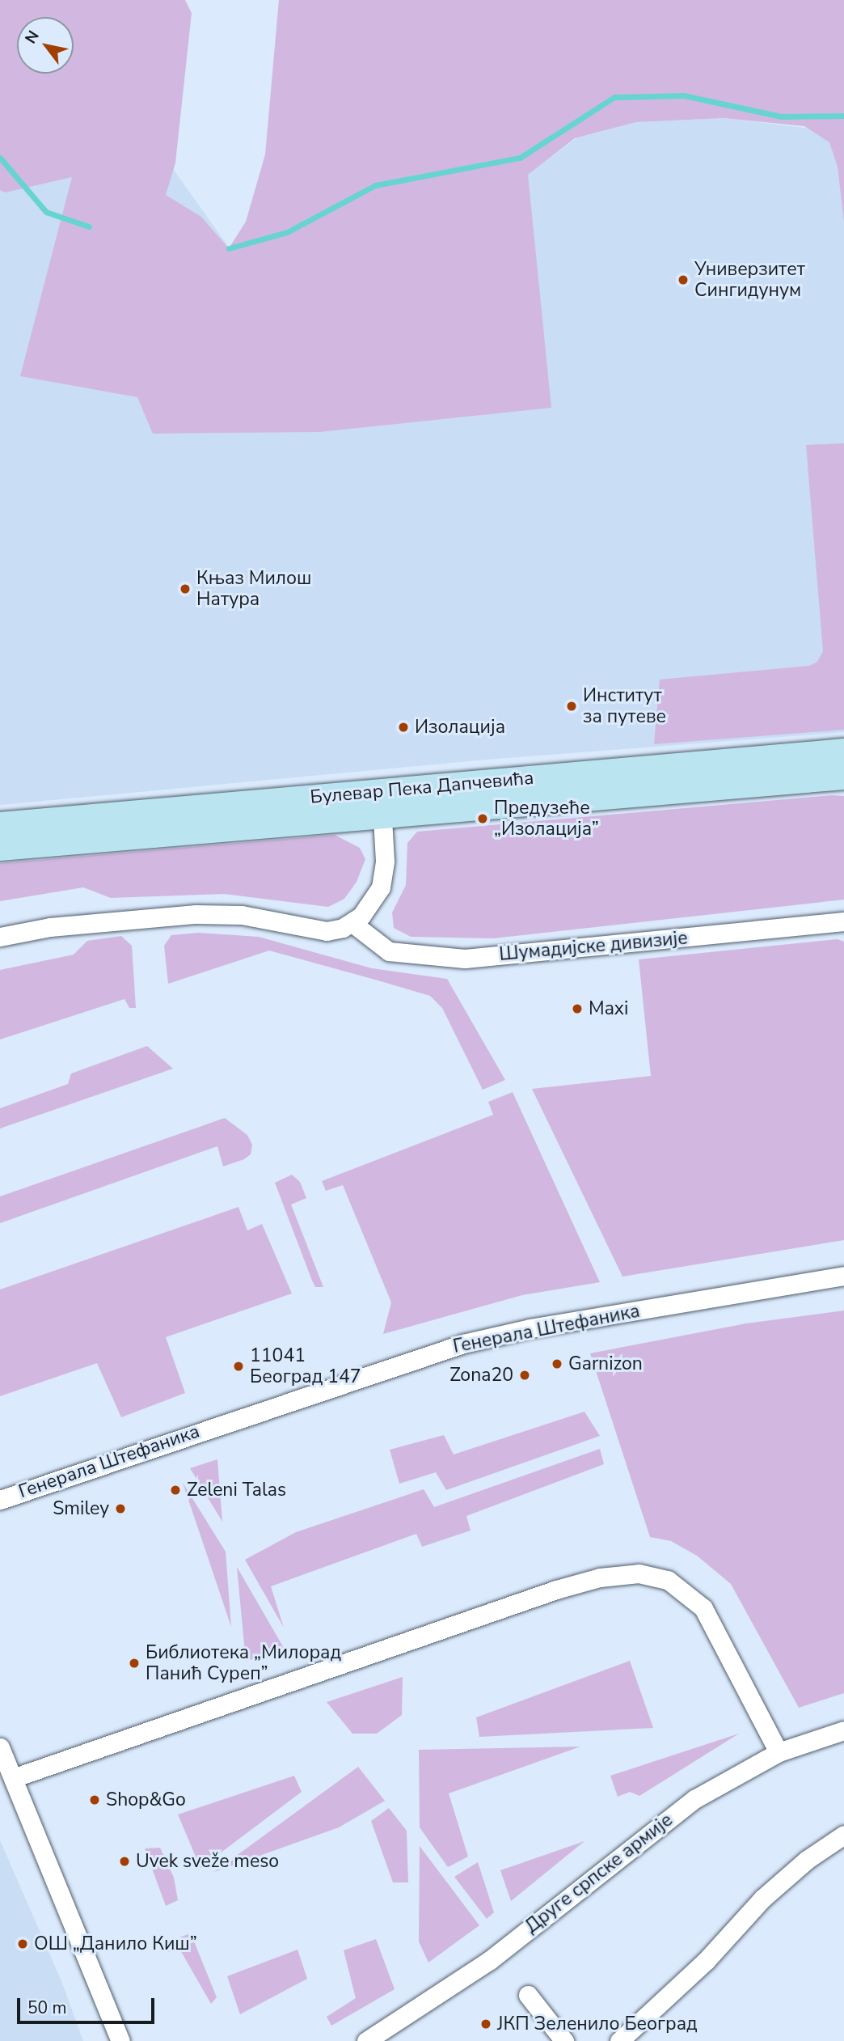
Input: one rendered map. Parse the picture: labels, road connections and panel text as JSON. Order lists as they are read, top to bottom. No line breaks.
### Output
{"streets":{"street":["Булевар Пека Дапчевића","Шумадијске дивизије","Генерала Штефаника","Друге српске армије"]},"places":["Универзитет Сингидунум","Књаз Милош Натура","Институт за путеве","Изолација","Предузеће „Изолација”","Maxi","Garnizon","11041 Београд 147","Zona20","Zeleni Talas","Smiley","Библиотека „Милорад Панић Суреп”","Shop&Go","Uvek sveže meso","ОШ „Данило Киш”","ЈКП Зеленило Београд"],"scale_bar":"50 m","north":"top left"}
